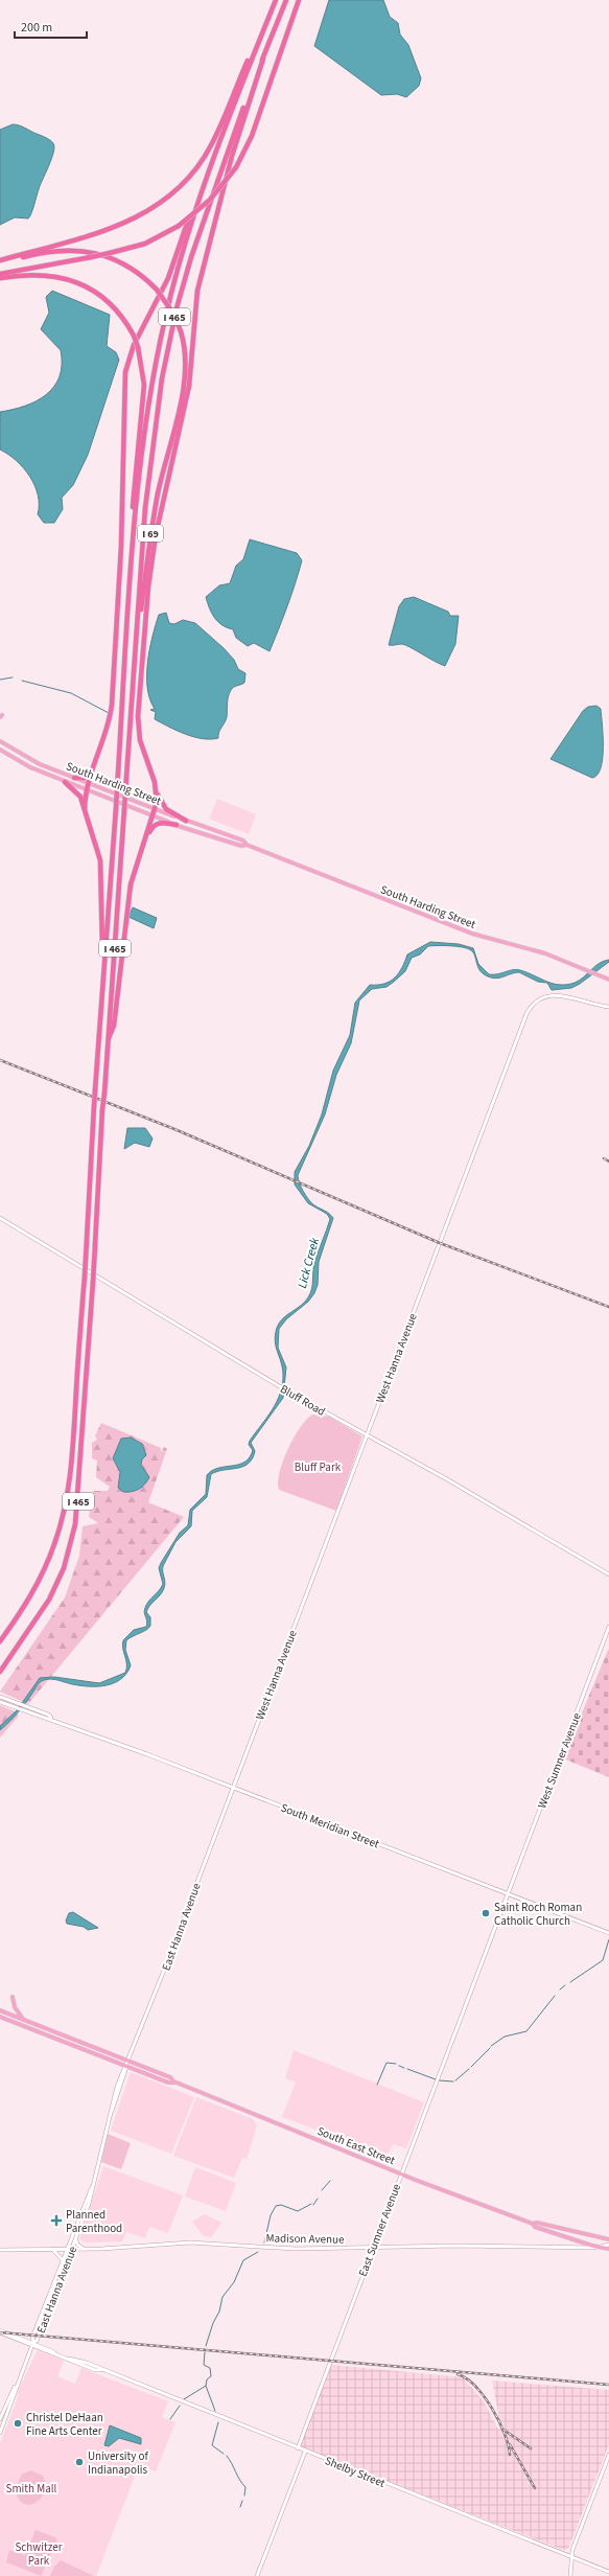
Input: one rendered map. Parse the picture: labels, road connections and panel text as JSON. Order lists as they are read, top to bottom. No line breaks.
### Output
{"streets":{"highway":["I 465","I 69"],"main road":["South Harding Street","West Hanna Avenue","Bluff Road","West Sumner Avenue","South Meridian Street","East Hanna Avenue","South East Street","East Sumner Avenue","Madison Avenue","Shelby Street"]},"crossings":[["I 465","I 69"],["West Hanna Avenue","Bluff Road"],["West Hanna Avenue","South Meridian Street"],["West Hanna Avenue","East Hanna Avenue"],["West Sumner Avenue","South Meridian Street"],["West Sumner Avenue","East Sumner Avenue"],["South Meridian Street","East Hanna Avenue"],["South Meridian Street","East Sumner Avenue"],["East Hanna Avenue","South East Street"],["East Hanna Avenue","Madison Avenue"],["East Hanna Avenue","Shelby Street"],["South East Street","East Sumner Avenue"],["South East Street","Madison Avenue"],["East Sumner Avenue","Madison Avenue"],["East Sumner Avenue","Shelby Street"]],"water":["Lick Creek"],"parks":["Bluff Park","Smith Mall","Schwitzer Park"],"places":{"other":["Saint Roch Roman Catholic Church","Christel DeHaan Fine Arts Center","University of Indianapolis"],"health":["Planned Parenthood"]},"scale_bar":"200 m"}
